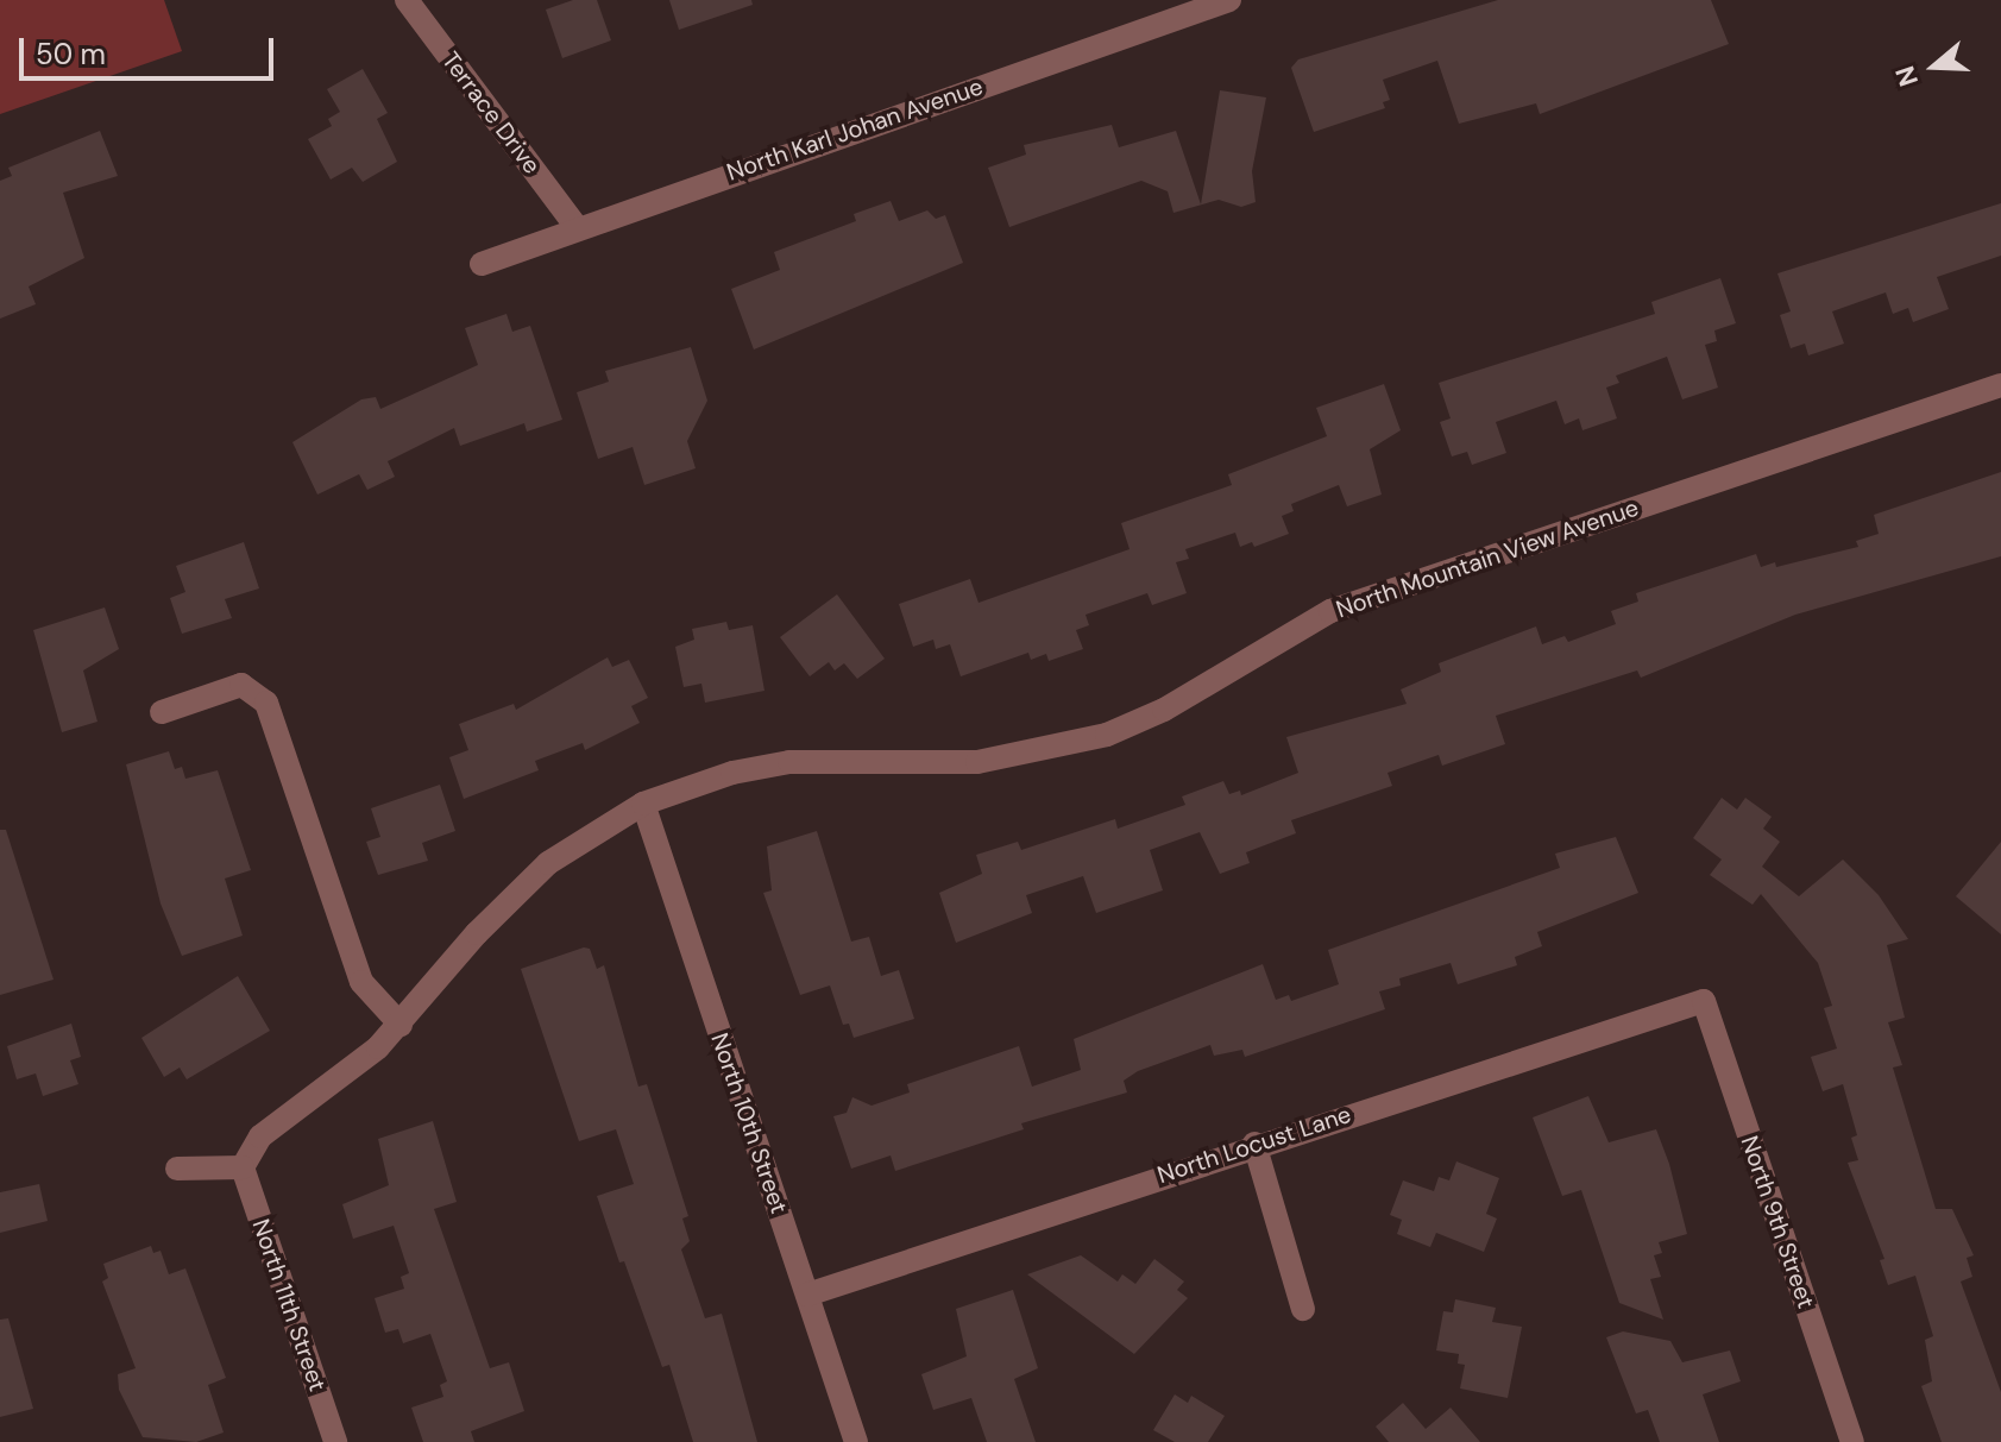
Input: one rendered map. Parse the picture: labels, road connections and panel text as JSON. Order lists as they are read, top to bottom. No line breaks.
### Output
{"streets":{"street":["Terrace Drive","North Karl Johan Avenue","North Mountain View Avenue","North 10th Street","North Locust Lane","North 9th Street","North 11th Street"]},"crossings":[["Terrace Drive","North Karl Johan Avenue"],["North Mountain View Avenue","North 10th Street"],["North Mountain View Avenue","North 11th Street"],["North 10th Street","North Locust Lane"],["North Locust Lane","North 9th Street"]],"scale_bar":"50 m","north":"left"}
